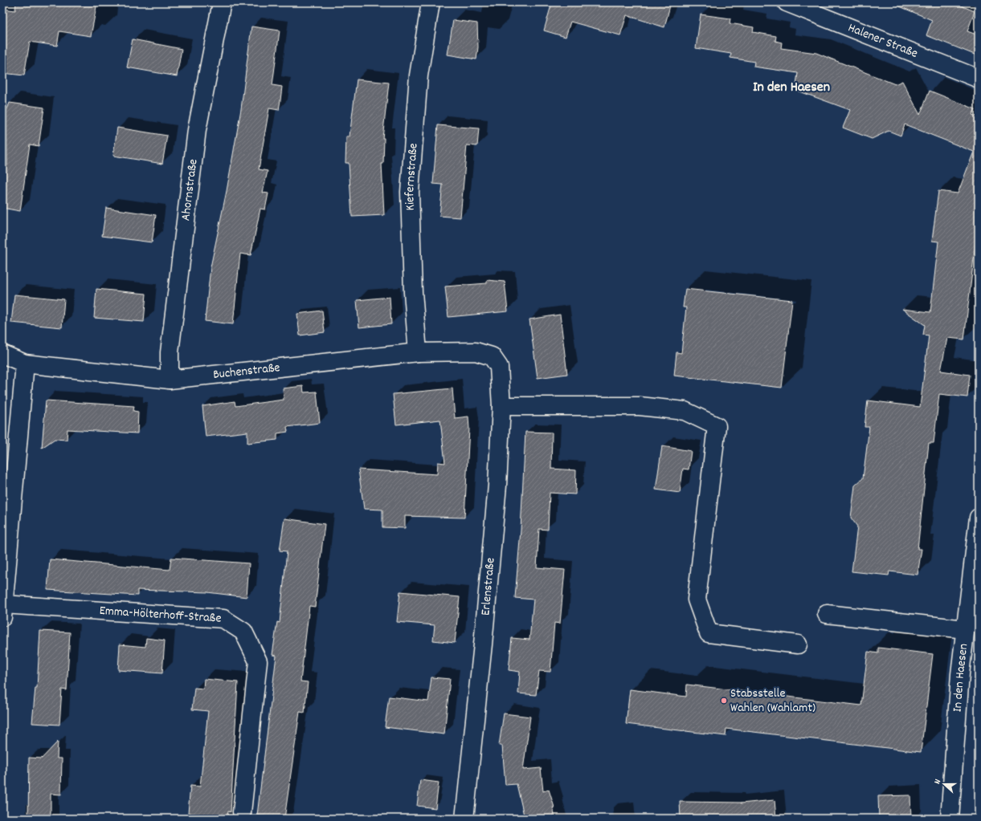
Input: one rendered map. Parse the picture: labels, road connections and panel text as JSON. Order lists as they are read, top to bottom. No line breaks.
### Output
{"streets":{"street":["Halener Straße","Kiefernstraße","Ahornstraße","Buchenstraße","Erlenstraße","Emma-Hölterhoff-Straße","In den Haesen"]},"crossings":[["Kiefernstraße","Buchenstraße"],["Ahornstraße","Buchenstraße"],["Buchenstraße","Erlenstraße"]],"districts":["In den Haesen"],"places":["Stabsstelle Wahlen (Wahlamt)"],"north":"left"}
